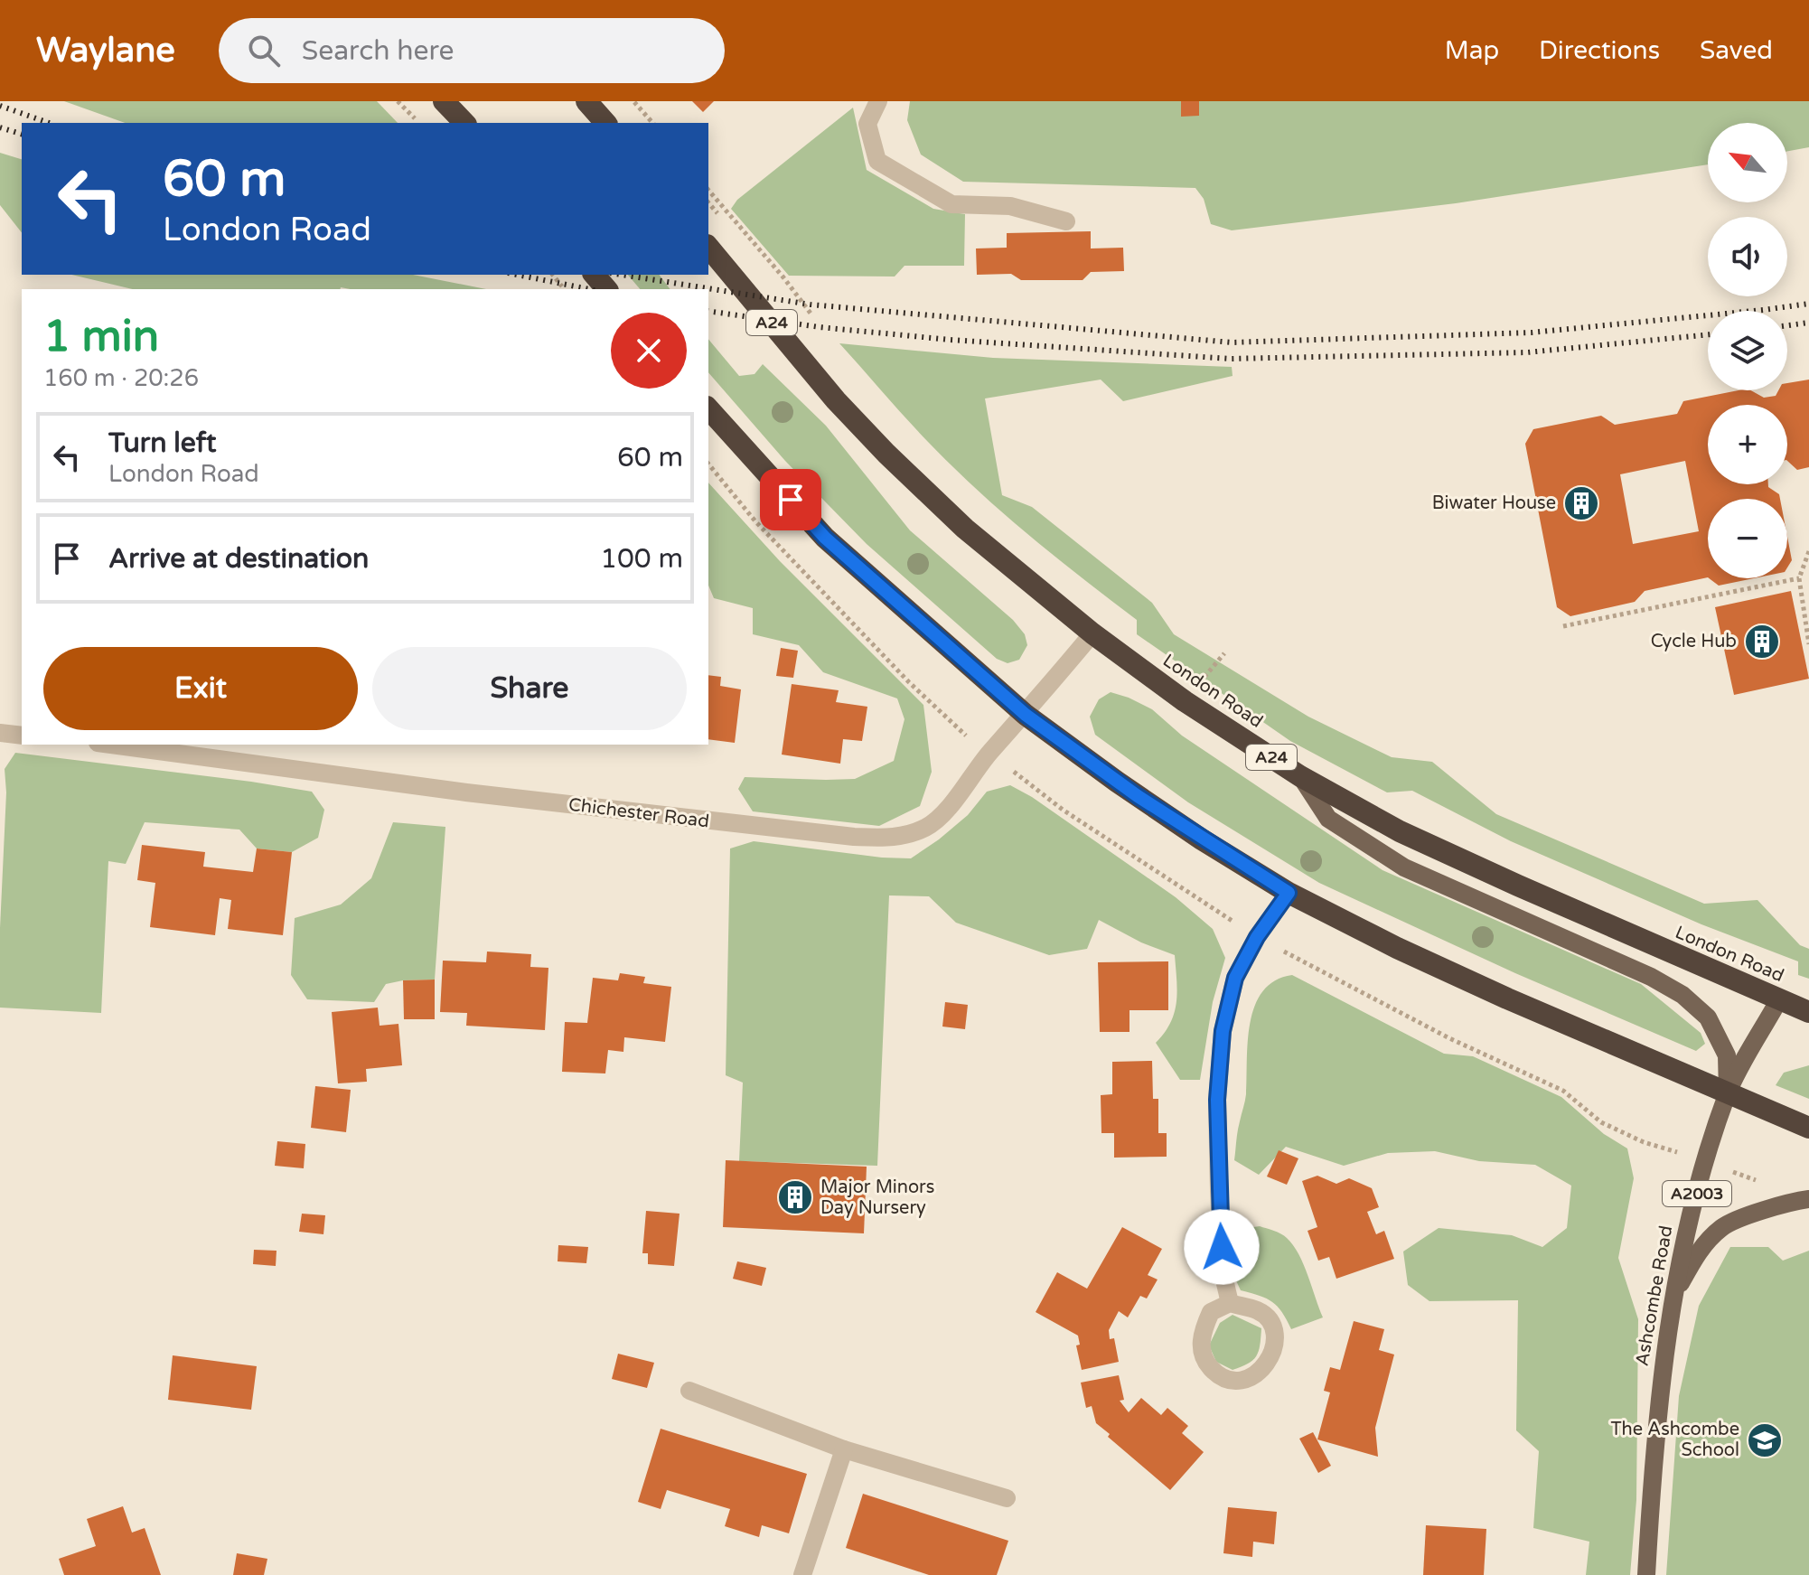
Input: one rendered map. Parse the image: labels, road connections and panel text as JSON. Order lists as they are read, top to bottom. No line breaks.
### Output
{"streets":{"highway":["A24","London Road"],"main road":["A2003","Ashcombe Road"],"street":["Chichester Road"]},"crossings":[["London Road","Chichester Road"],["London Road","Ashcombe Road"]],"places":{"building":["Biwater House","Cycle Hub","Major Minors Day Nursery"],"school or university":["The Ashcombe School"]},"north":"top left","page":{"header":"Waylane","search":"Search here","nav":["Map","Directions","Saved"],"map_buttons":["+","−"],"turn":["60 m","London Road"],"heading":["1 min","160 m · 20:26"],"list":[{"name":"Turn left","note":"London Road","value":"60 m"},{"name":"Arrive at destination","value":"100 m"}],"buttons":["Exit","Share"]}}
